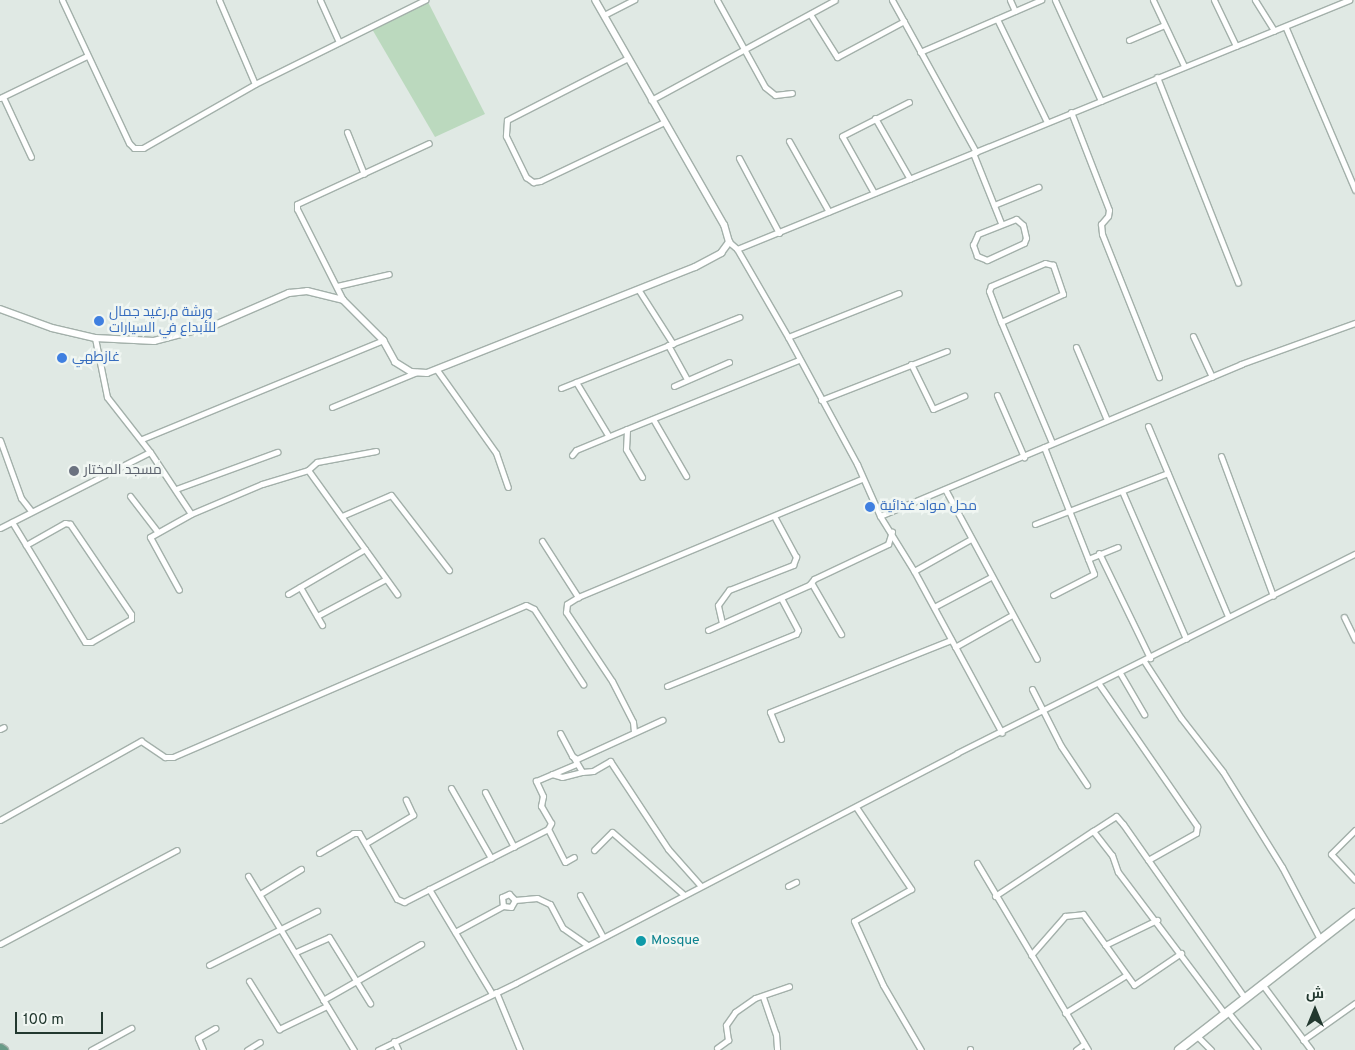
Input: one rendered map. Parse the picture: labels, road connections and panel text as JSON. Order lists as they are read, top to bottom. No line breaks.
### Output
{"places":["ورشة م.رغيد جمال للأبداع في السيارات","غازطهي","مسجد المختار","محل مواد غذائية","Mosque"],"scale_bar":"100 m","north":"top"}
